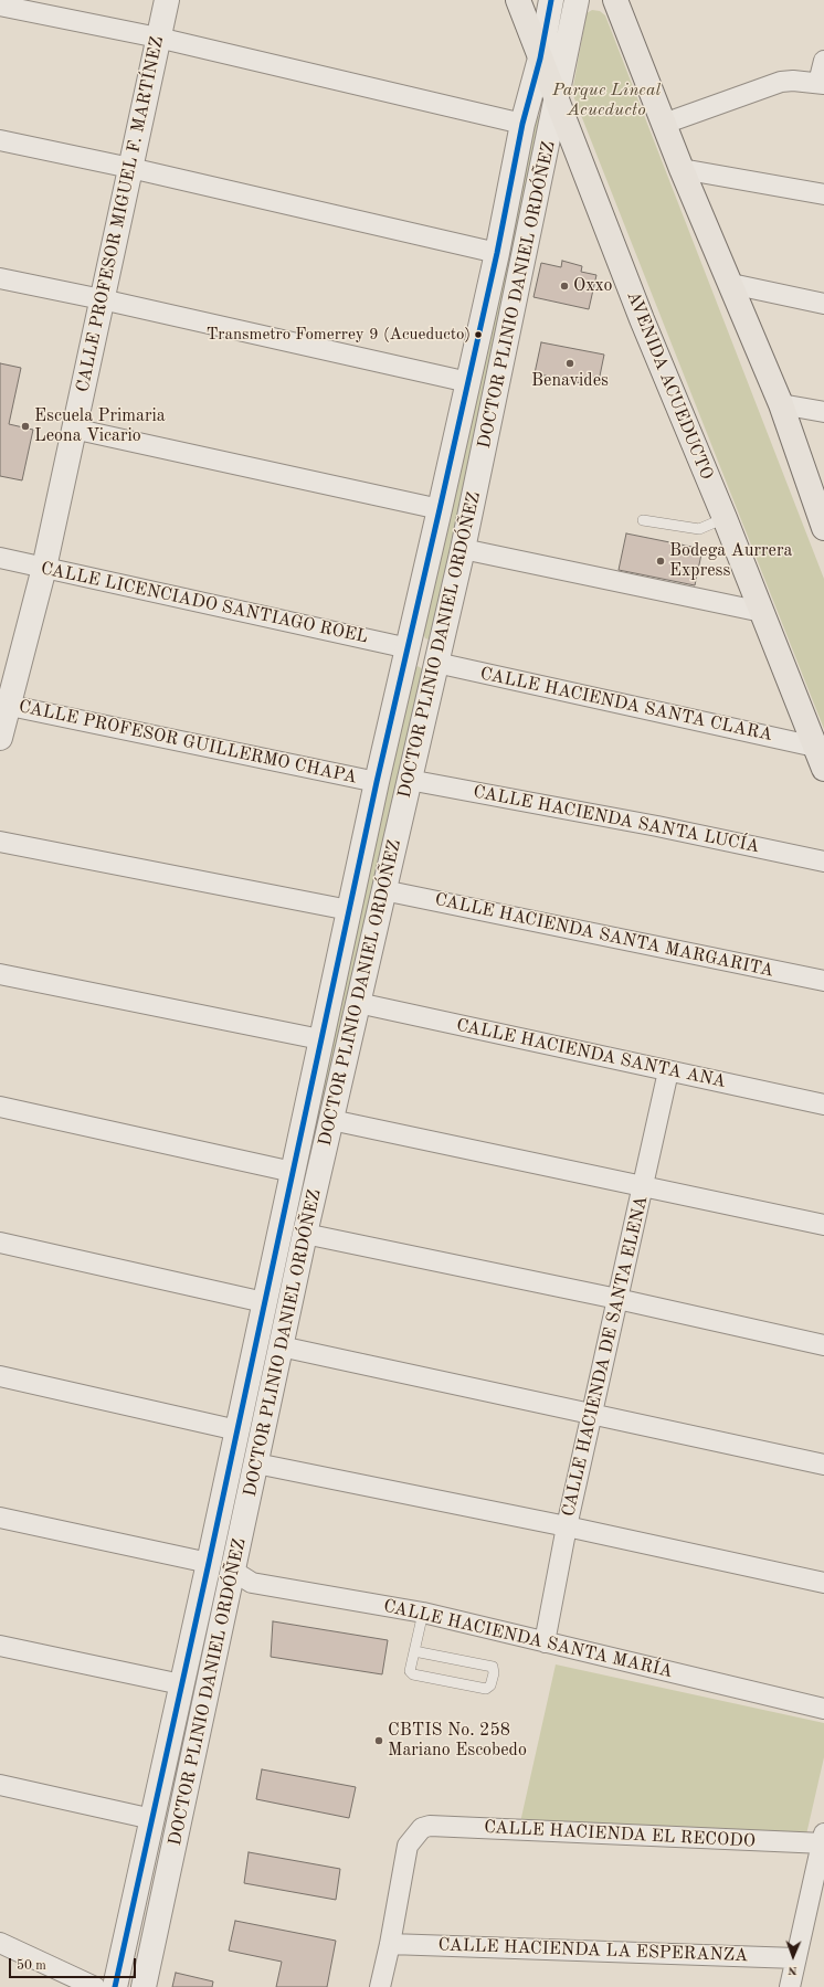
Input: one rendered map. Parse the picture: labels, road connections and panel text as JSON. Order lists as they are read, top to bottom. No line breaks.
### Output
{"streets":{"main road":["AVENIDA ACUEDUCTO"],"street":["CALLE PROFESOR MIGUEL F. MARTÍNEZ","DOCTOR PLINIO DANIEL ORDÓÑEZ","CALLE LICENCIADO SANTIAGO ROEL","CALLE HACIENDA SANTA CLARA","CALLE PROFESOR GUILLERMO CHAPA","CALLE HACIENDA SANTA LUCÍA","CALLE HACIENDA SANTA MARGARITA","CALLE HACIENDA SANTA ANA","CALLE HACIENDA DE SANTA ELENA","CALLE HACIENDA SANTA MARÍA","CALLE HACIENDA EL RECODO","CALLE HACIENDA LA ESPERANZA"]},"crossings":[["CALLE PROFESOR MIGUEL F. MARTÍNEZ","CALLE LICENCIADO SANTIAGO ROEL"],["CALLE PROFESOR MIGUEL F. MARTÍNEZ","CALLE PROFESOR GUILLERMO CHAPA"],["DOCTOR PLINIO DANIEL ORDÓÑEZ","AVENIDA ACUEDUCTO"],["DOCTOR PLINIO DANIEL ORDÓÑEZ","CALLE LICENCIADO SANTIAGO ROEL"],["DOCTOR PLINIO DANIEL ORDÓÑEZ","CALLE HACIENDA SANTA CLARA"],["DOCTOR PLINIO DANIEL ORDÓÑEZ","CALLE PROFESOR GUILLERMO CHAPA"],["DOCTOR PLINIO DANIEL ORDÓÑEZ","CALLE HACIENDA SANTA LUCÍA"],["DOCTOR PLINIO DANIEL ORDÓÑEZ","CALLE HACIENDA SANTA MARGARITA"],["DOCTOR PLINIO DANIEL ORDÓÑEZ","CALLE HACIENDA SANTA ANA"],["DOCTOR PLINIO DANIEL ORDÓÑEZ","CALLE HACIENDA SANTA MARÍA"],["AVENIDA ACUEDUCTO","CALLE HACIENDA SANTA CLARA"],["CALLE HACIENDA SANTA ANA","CALLE HACIENDA DE SANTA ELENA"],["CALLE HACIENDA DE SANTA ELENA","CALLE HACIENDA SANTA MARÍA"],["CALLE HACIENDA EL RECODO","CALLE HACIENDA LA ESPERANZA"]],"parks":["Parque Lineal Acueducto"],"places":["Oxxo","Transmetro Fomerrey 9 (Acueducto)","Benavides","Escuela Primaria Leona Vicario","Bodega Aurrera Express","CBTIS No. 258 Mariano Escobedo"],"scale_bar":"50 m","north":"bottom"}
